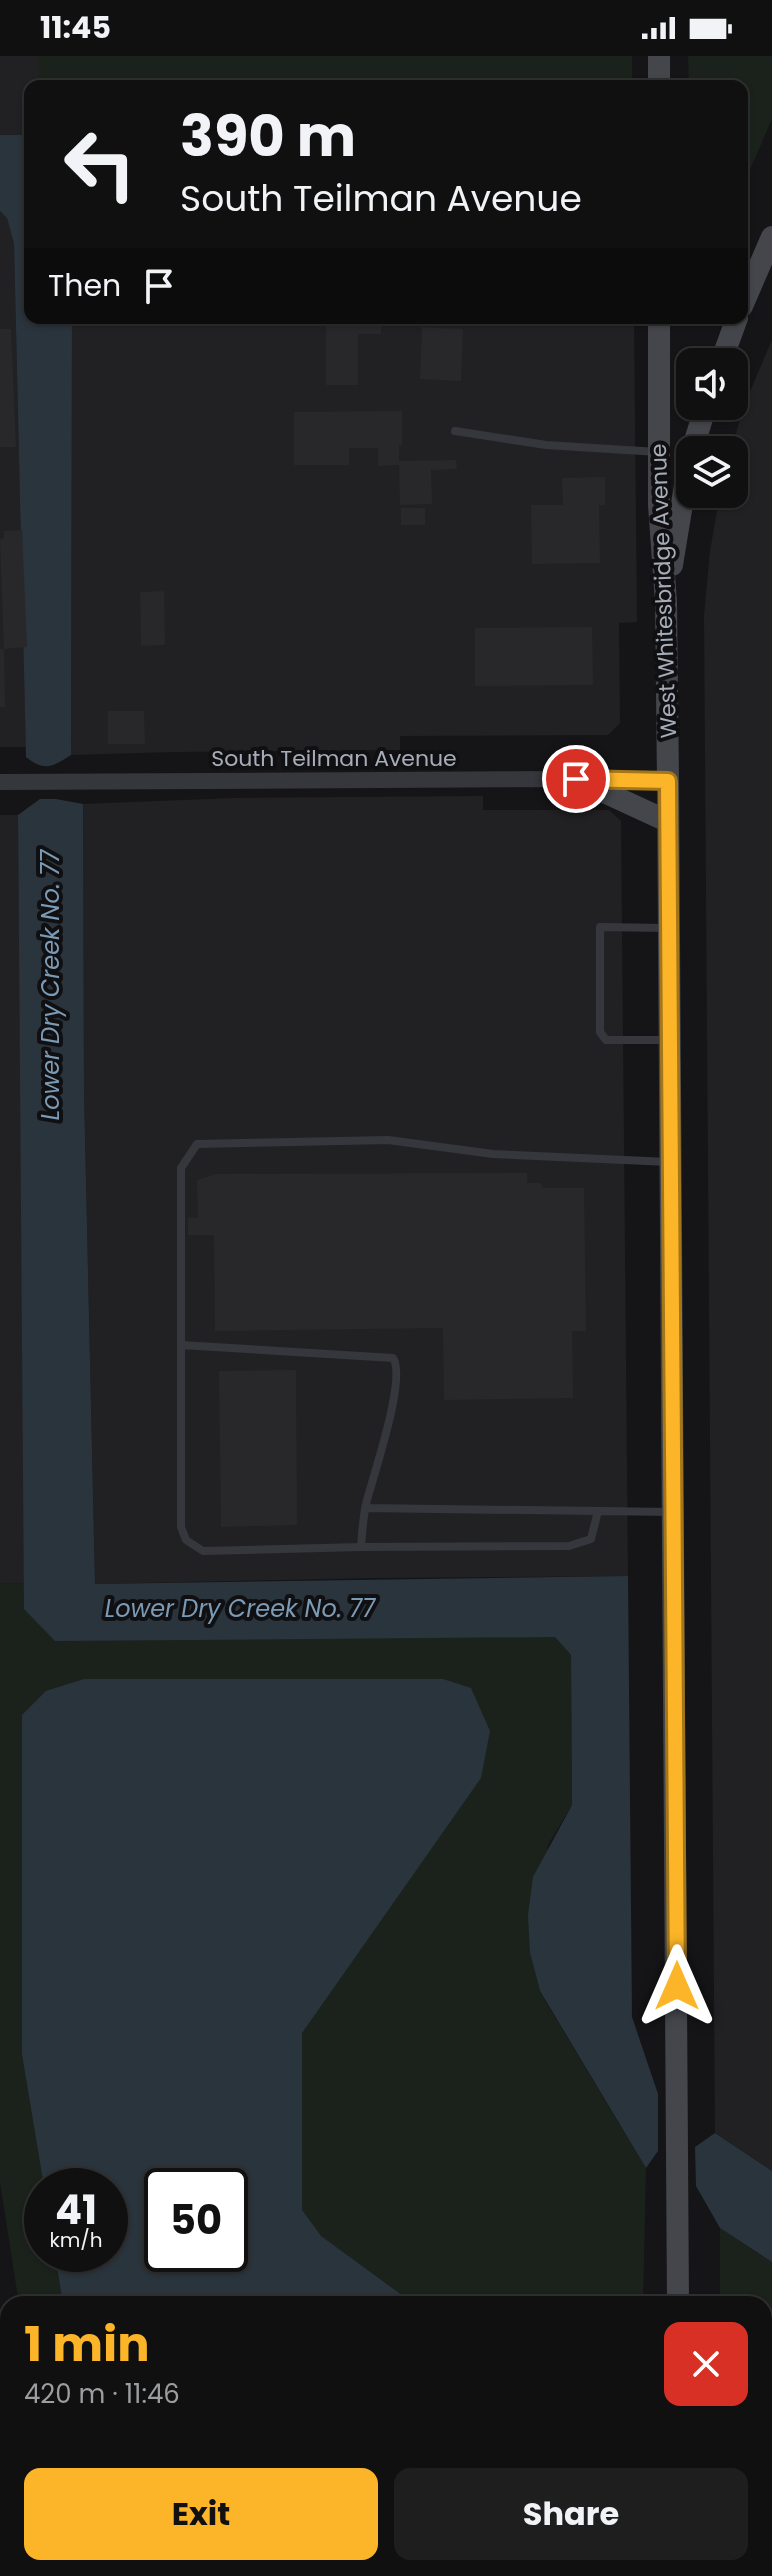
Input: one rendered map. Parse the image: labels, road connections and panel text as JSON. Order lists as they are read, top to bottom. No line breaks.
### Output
{"streets":{"main road":["West Whitesbridge Avenue"],"street":["South Teilman Avenue"]},"crossings":[["West Whitesbridge Avenue","South Teilman Avenue"]],"water":["Lower Dry Creek No. 77"],"page":{"status":"11:45","turn":["390 m","South Teilman Avenue"],"then":"Then","speed":"41 km/h","limit":"50","heading":["1 min","420 m · 11:46"],"buttons":["Exit","Share"]}}
